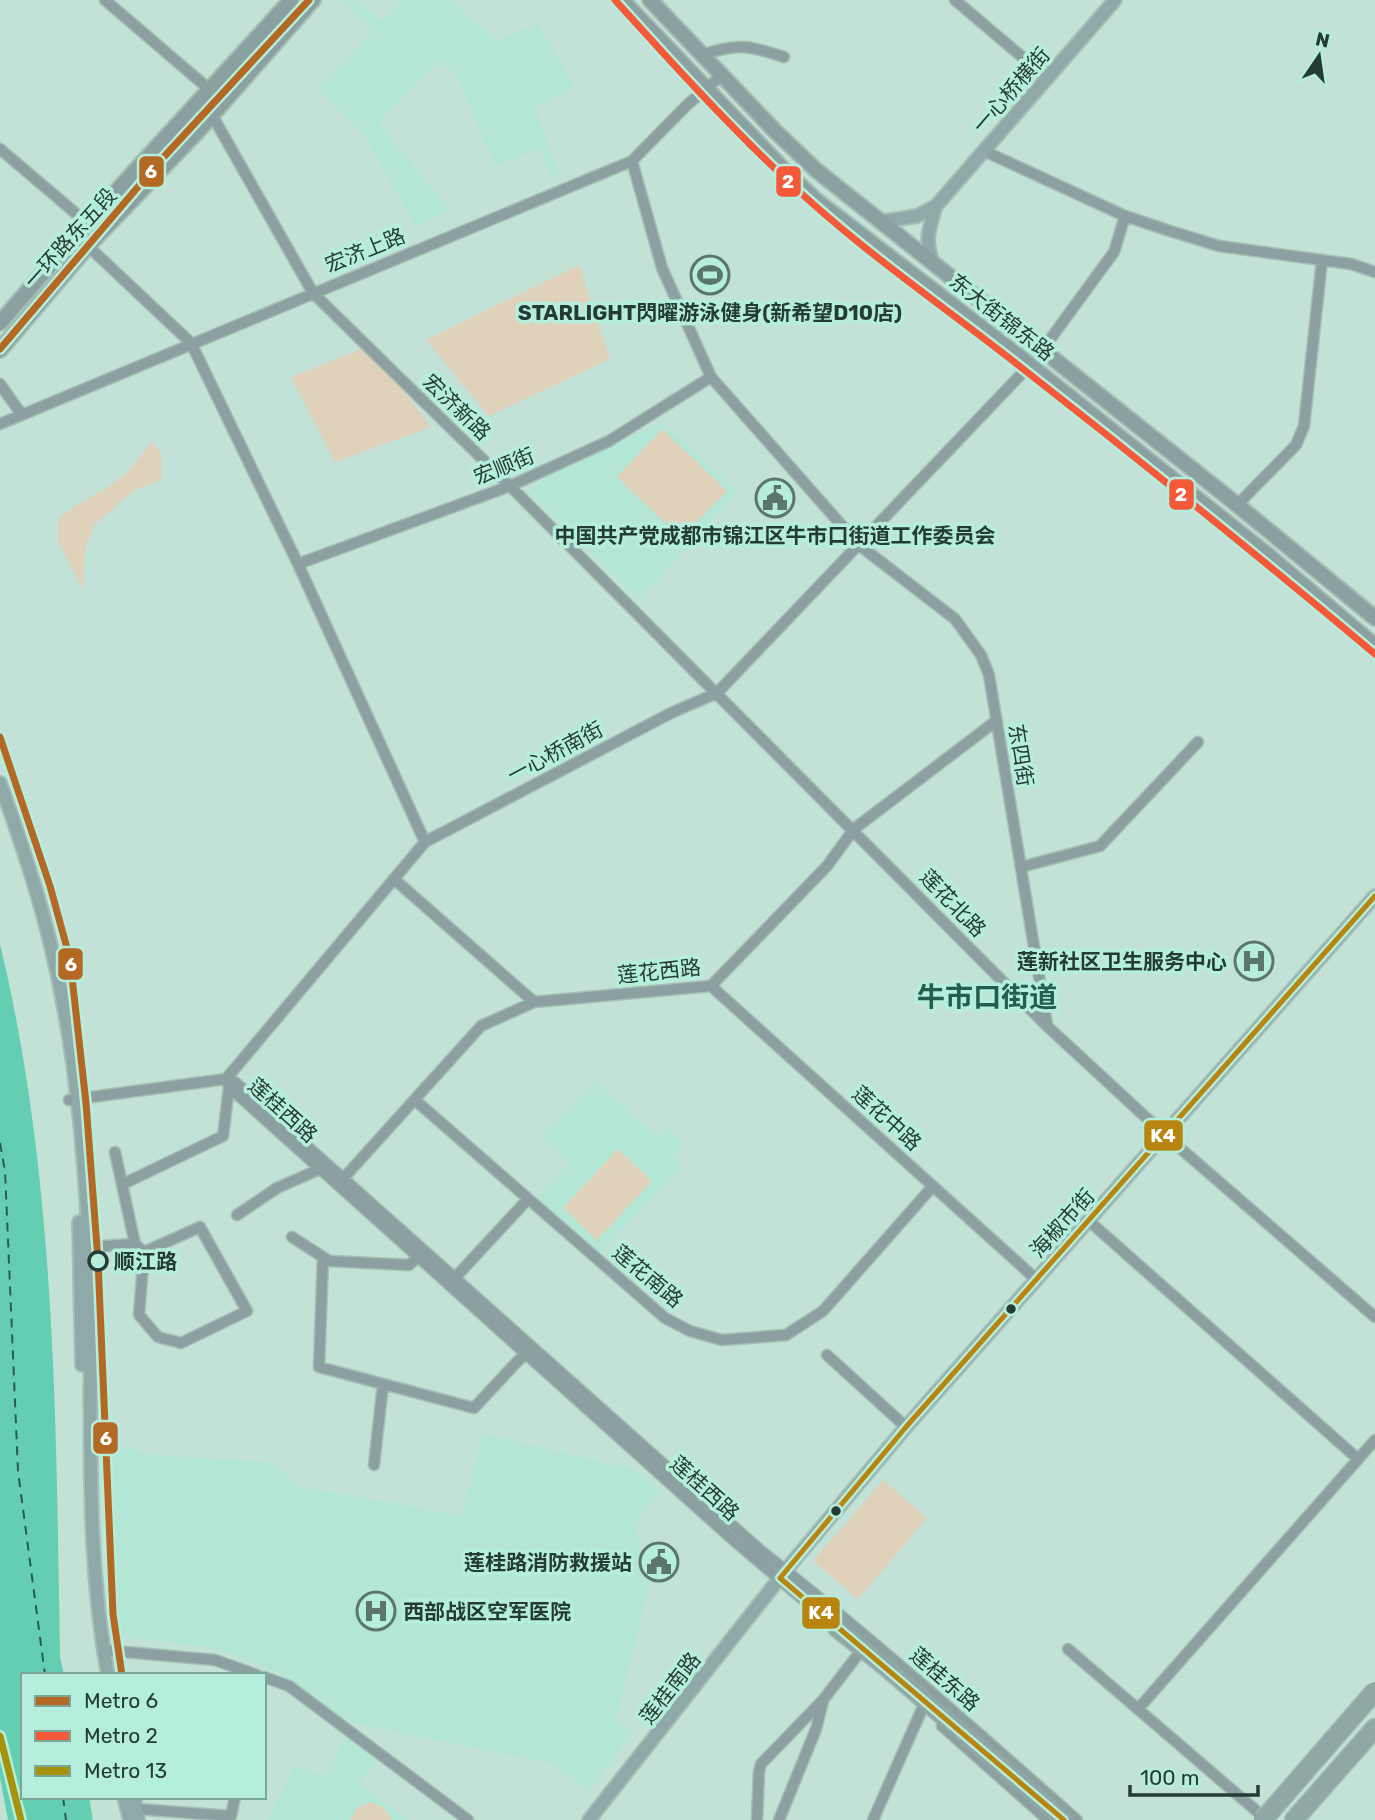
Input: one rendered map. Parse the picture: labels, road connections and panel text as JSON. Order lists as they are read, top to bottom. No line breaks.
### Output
{"streets":{"main road":["一心桥横街","一环路东五段","东大街锦东路","海椒市街","莲桂南路"],"street":["宏济上路","宏济新路","宏顺街","一心桥南街","东四街","莲花北路","莲花西路","莲桂西路","莲花中路","莲花南路","莲桂东路"]},"crossings":[["一心桥横街","东大街锦东路"],["一环路东五段","宏济新路"],["宏济上路","东大街锦东路"],["宏济上路","宏济新路"],["宏济上路","东四街"],["东大街锦东路","一心桥南街"],["宏济新路","宏顺街"],["宏济新路","一心桥南街"],["宏济新路","莲花北路"],["宏顺街","东四街"],["一心桥南街","东四街"],["一心桥南街","莲花北路"],["一心桥南街","莲桂西路"],["东四街","莲花北路"],["东四街","莲花西路"],["莲花北路","莲花西路"],["莲花北路","海椒市街"],["莲花西路","莲桂西路"],["莲花西路","莲花中路"],["莲花西路","莲花南路"],["莲桂西路","海椒市街"],["莲桂西路","莲桂东路"],["莲桂西路","莲桂南路"],["莲花中路","海椒市街"],["莲花中路","莲花南路"],["海椒市街","莲桂东路"],["海椒市街","莲桂南路"],["莲桂东路","莲桂南路"]],"districts":["牛市口街道"],"places":{"sports":["STARLIGHT閃曜游泳健身(新希望D10店)"],"public building":["中国共产党成都市锦江区牛市口街道工作委员会","莲桂路消防救援站"],"hospital":["莲新社区卫生服务中心","西部战区空军医院"],"other":["顺江路"]},"lines":["metro line 6","metro line 2","transit line K4","metro line 13"],"legend":["Metro 6","Metro 2","Metro 13"],"scale_bar":"100 m","north":"top"}
